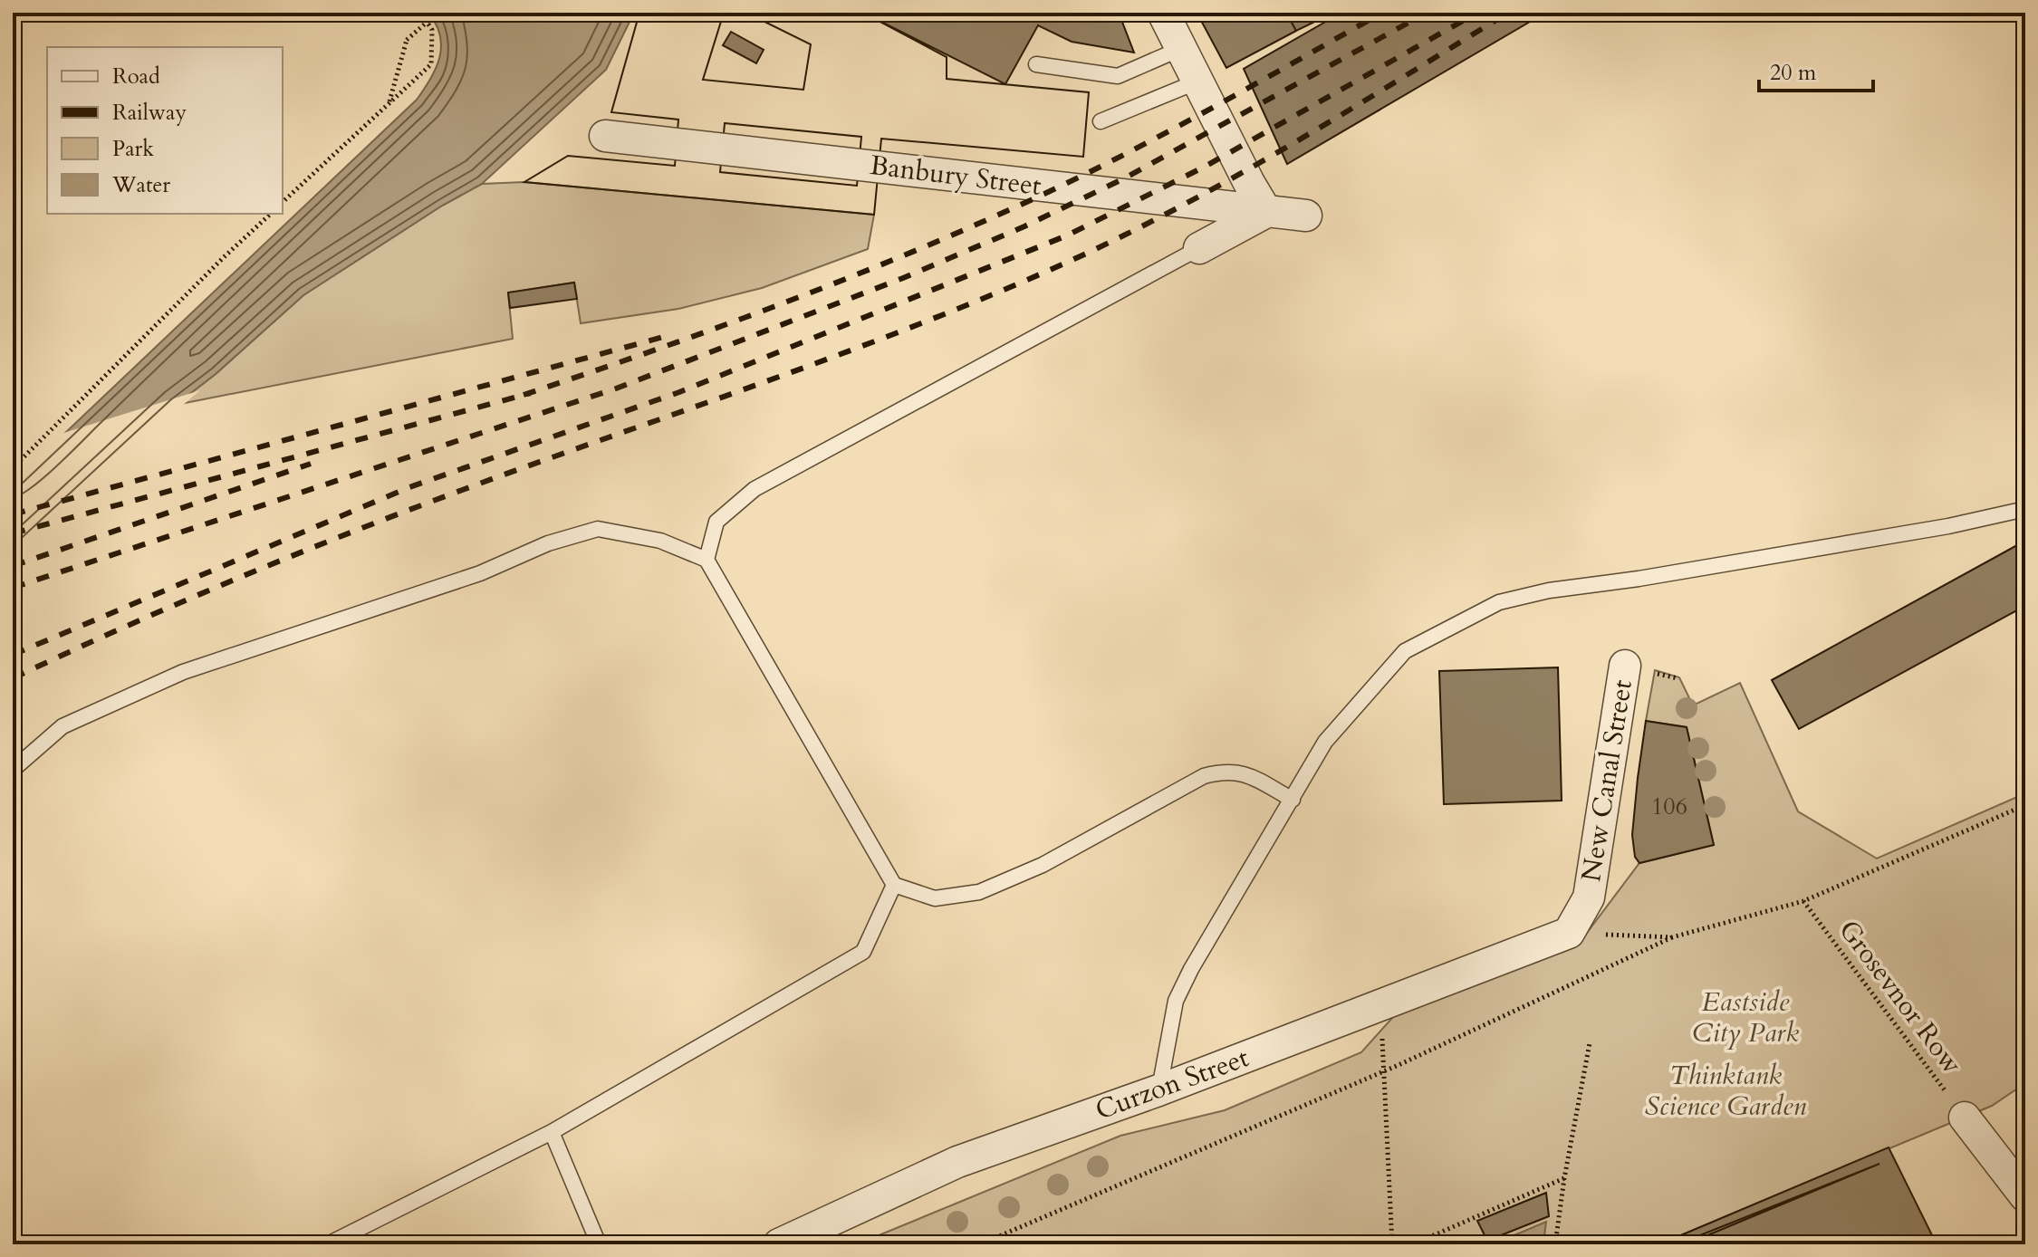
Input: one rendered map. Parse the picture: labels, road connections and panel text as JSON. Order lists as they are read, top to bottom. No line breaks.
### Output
{"streets":{"street":["Banbury Street","New Canal Street","Curzon Street"],"path":["Grosevnor Row"]},"crossings":[["New Canal Street","Curzon Street"]],"parks":["Eastside City Park","Thinktank Science Garden"],"house_numbers":["106"],"legend":["Road","Railway","Park","Water"],"scale_bar":"20 m"}
